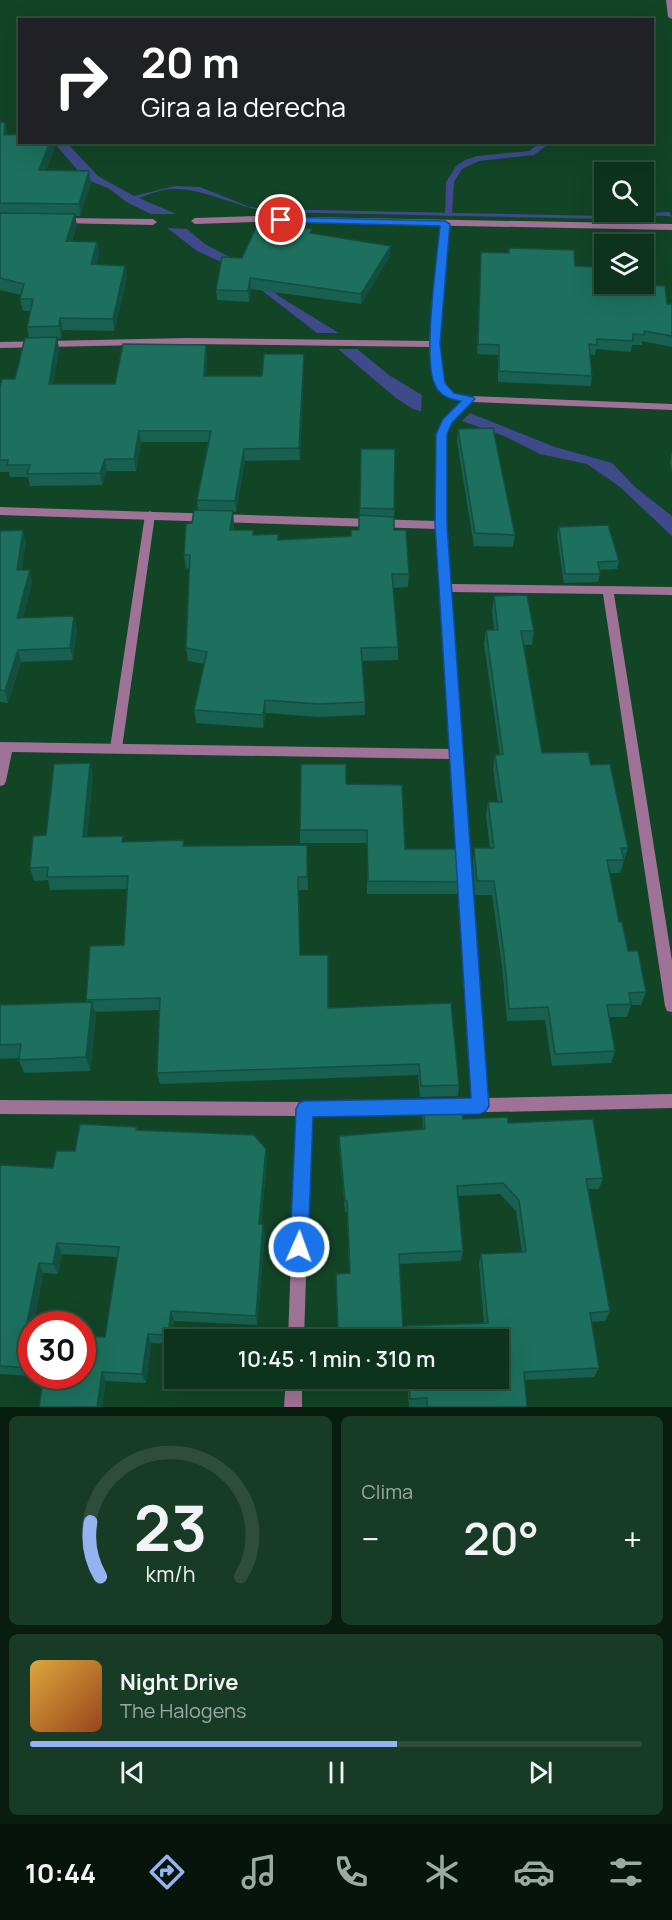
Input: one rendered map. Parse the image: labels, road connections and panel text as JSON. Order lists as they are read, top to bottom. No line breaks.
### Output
{"page":{"turn":["20 m","Gira a la derecha"],"limit":"30","trip":"10:45 · 1 min · 310 m","tile":"Clima","heat":["−","20°","+"],"song":["Night Drive","The Halogens"],"tabs":"10:44","gauge":["23","km/h"]}}
